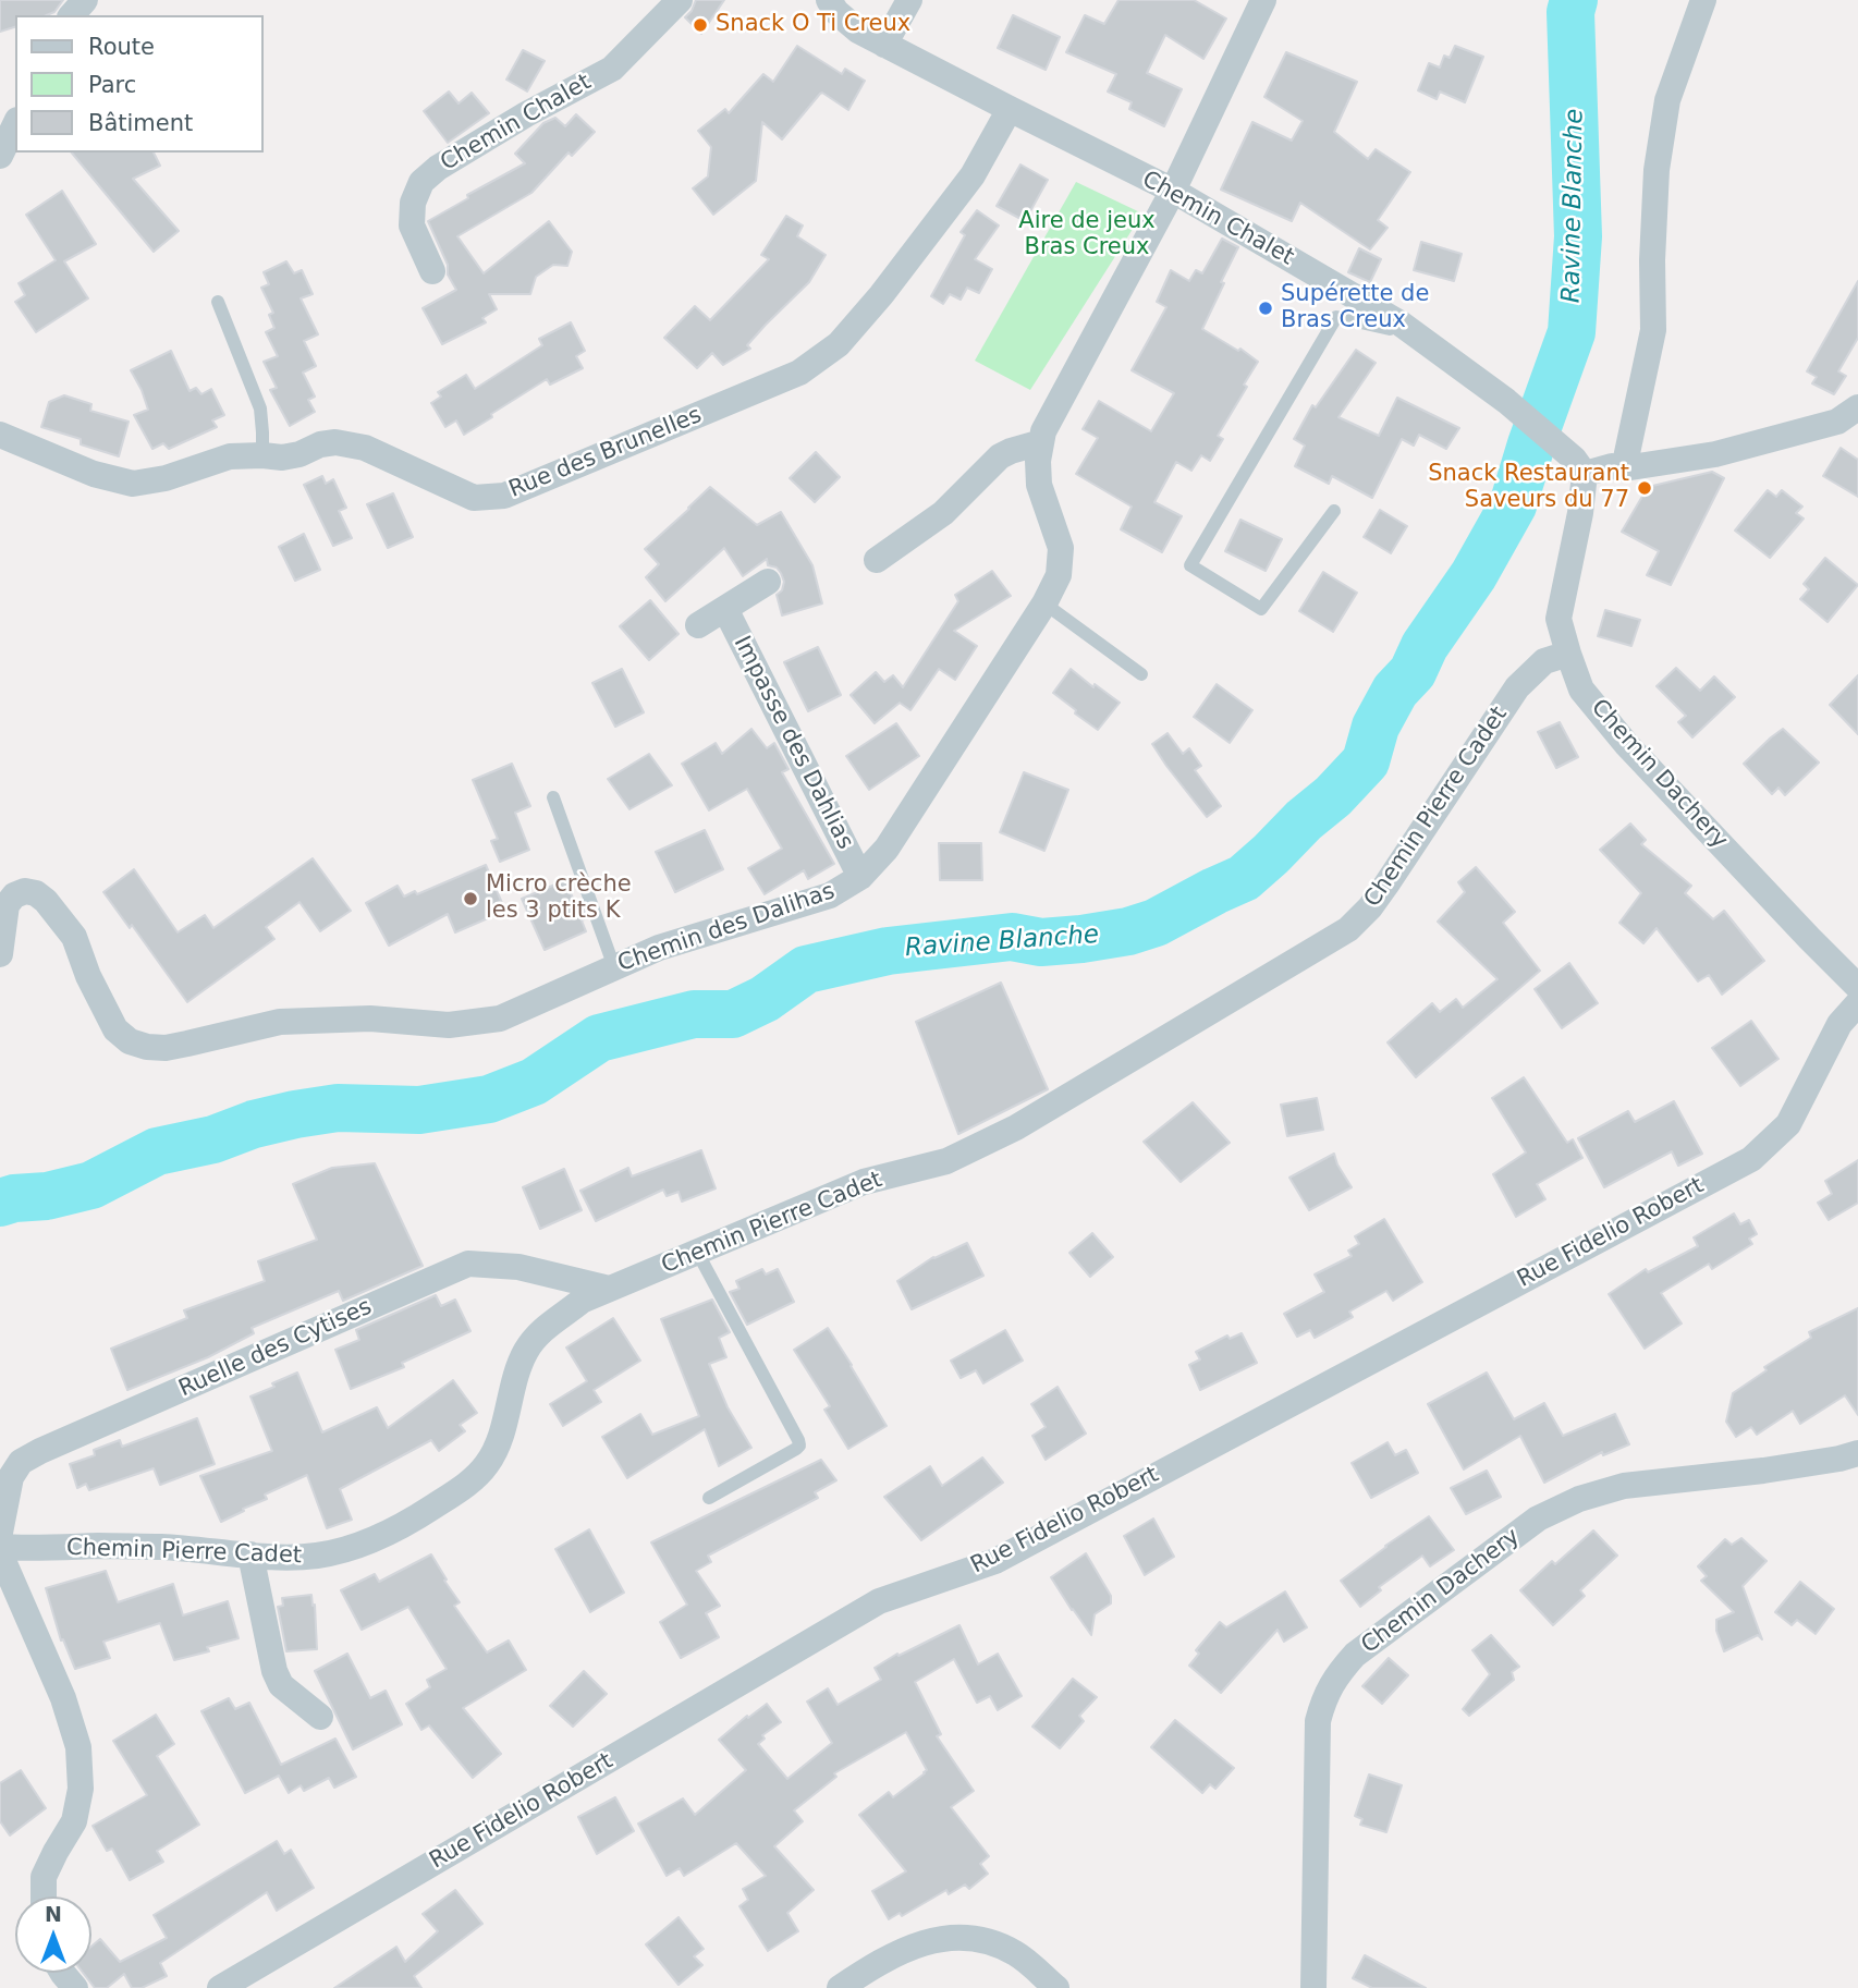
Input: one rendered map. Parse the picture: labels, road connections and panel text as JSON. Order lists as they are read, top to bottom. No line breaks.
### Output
{"streets":{"street":["Chemin Chalet","Rue des Brunelles","Impasse des Dahlias","Chemin Dachery","Chemin Pierre Cadet","Chemin des Dalihas","Rue Fidelio Robert","Ruelle des Cytises"]},"crossings":[["Chemin Chalet","Rue des Brunelles"],["Chemin Chalet","Chemin Dachery"],["Chemin Chalet","Chemin des Dalihas"],["Impasse des Dahlias","Chemin des Dalihas"],["Chemin Dachery","Chemin Pierre Cadet"],["Chemin Pierre Cadet","Ruelle des Cytises"]],"water":["Ravine Blanche"],"parks":["Aire de jeux Bras Creux"],"places":["Snack O Ti Creux","Supérette de Bras Creux","Snack Restaurant Saveurs du 77","Micro crèche les 3 ptits K"],"legend":["Route","Parc","Bâtiment"],"north":"top"}
